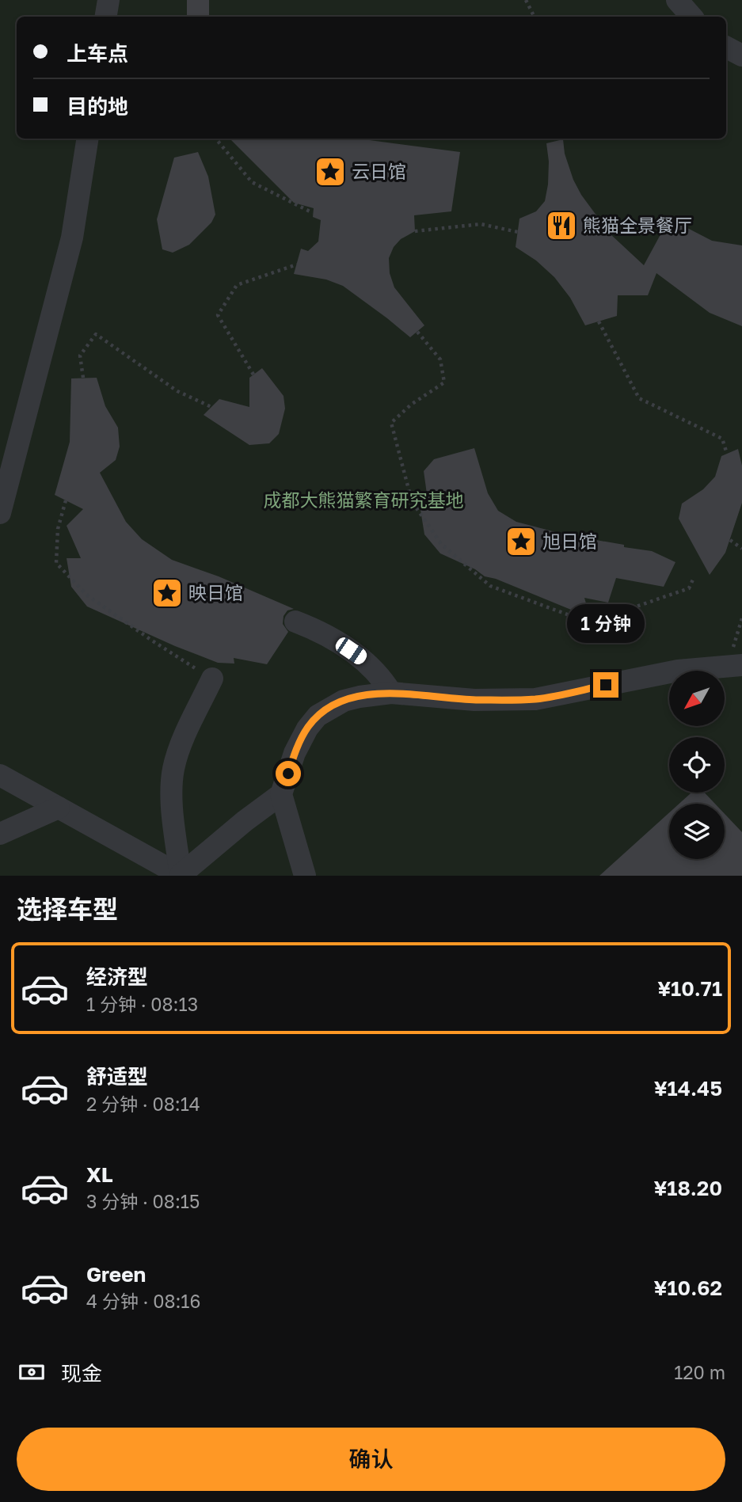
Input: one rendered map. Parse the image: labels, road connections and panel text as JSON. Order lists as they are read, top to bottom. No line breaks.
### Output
{"parks":["成都大熊猫繁育研究基地"],"places":{"place":["云日馆","旭日馆","映日馆"],"restaurant":["熊猫全景餐厅"]},"north":"bottom left","page":{"banner":["上车点","目的地"],"bubble":"1 分钟","heading":"选择车型","list":[{"name":"经济型","note":"1 分钟 · 08:13","value":"¥10.71"},{"name":"舒适型","note":"2 分钟 · 08:14","value":"¥14.45"},{"name":"XL","note":"3 分钟 · 08:15","value":"¥18.20"},{"name":"Green","note":"4 分钟 · 08:16","value":"¥10.62"}],"pay":["现金","120 m"],"buttons":"确认"}}
